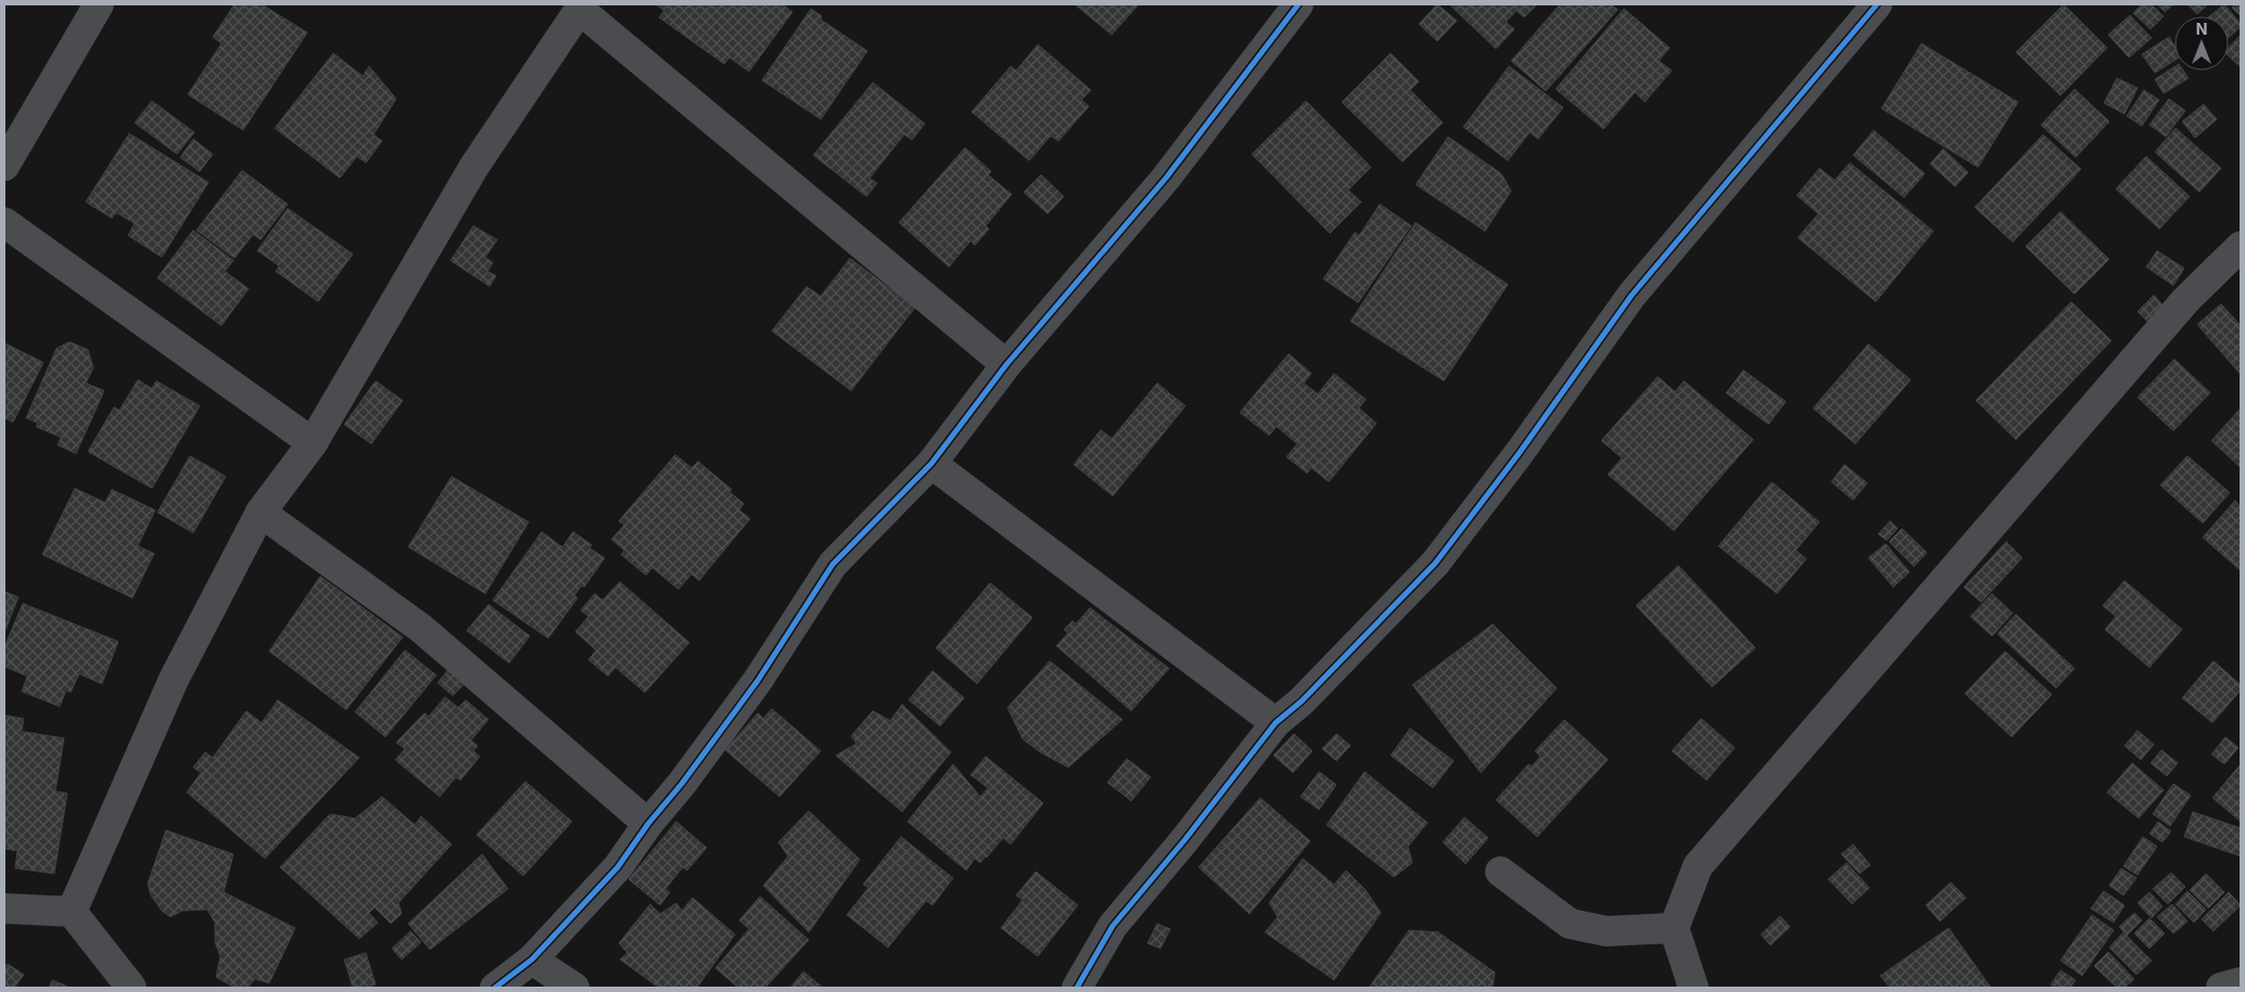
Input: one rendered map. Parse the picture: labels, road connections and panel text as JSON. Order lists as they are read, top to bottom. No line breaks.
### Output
{"north":"top"}
